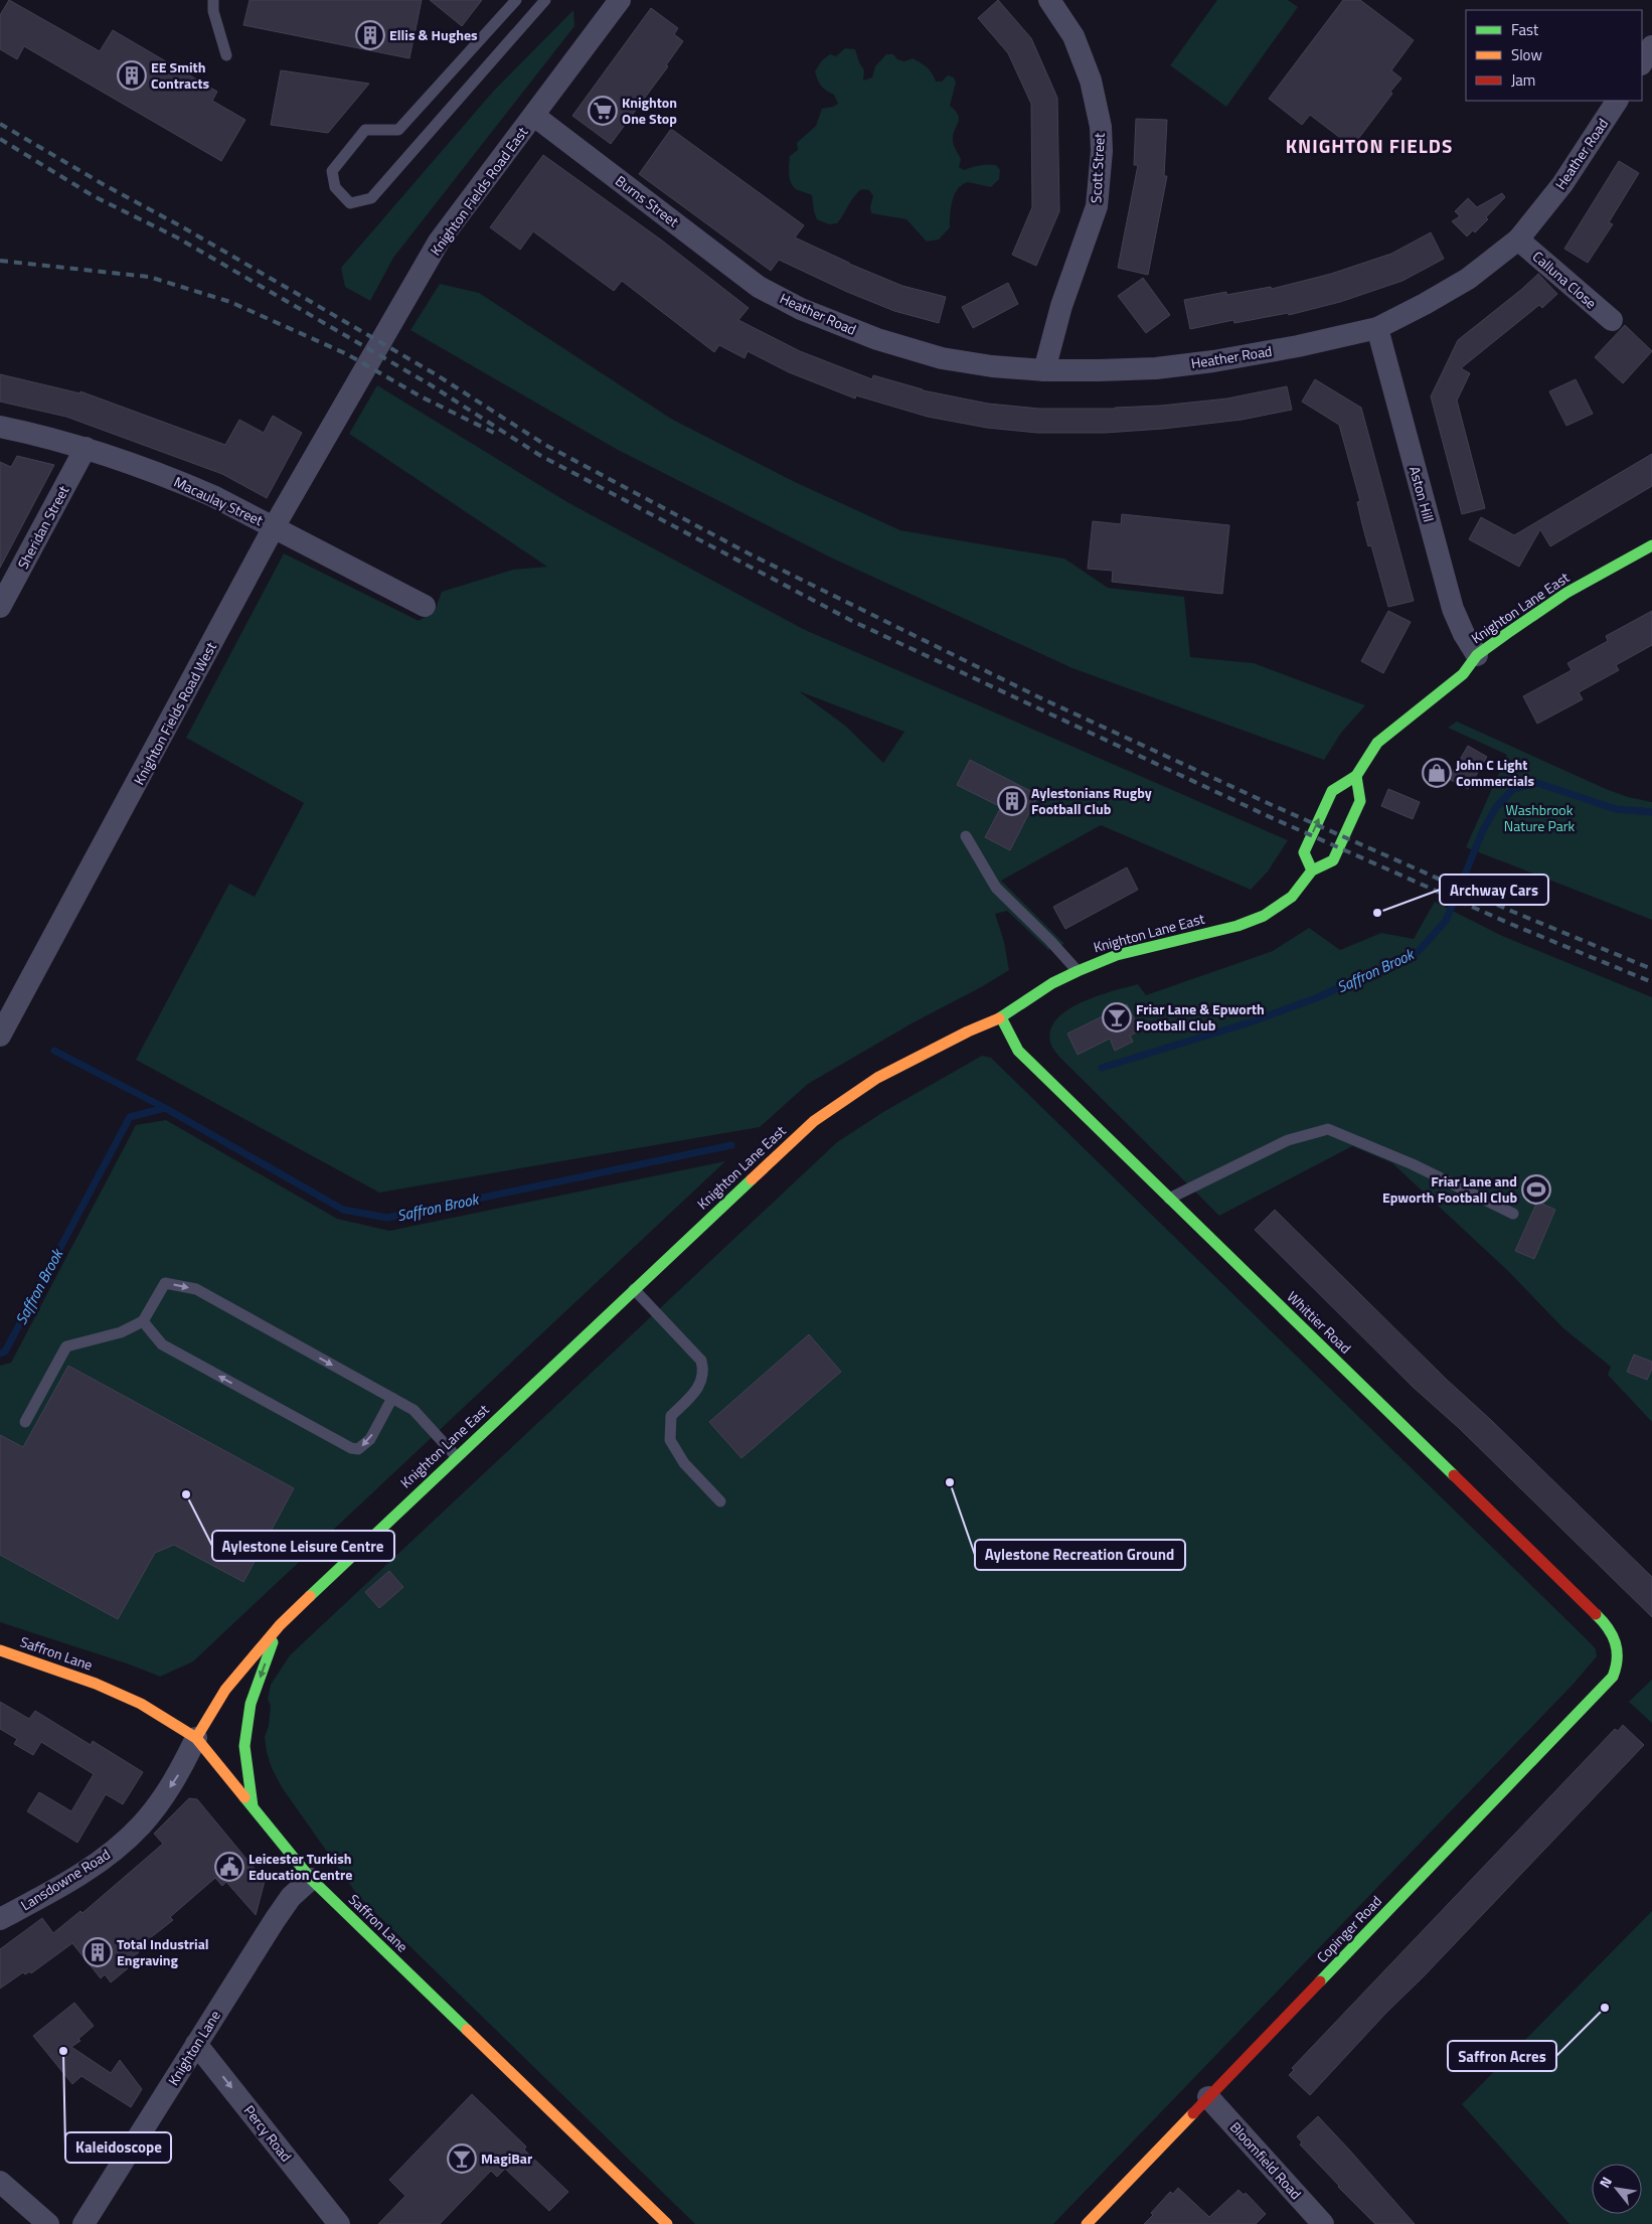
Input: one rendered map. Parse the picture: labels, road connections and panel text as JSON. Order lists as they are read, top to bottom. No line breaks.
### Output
{"streets":{"street":["Heather Road","Scott Street","Knighton Fields Road East","Burns Street","Calluna Close","Aston Hill","Macaulay Street","Sheridan Street","Knighton Lane East","Knighton Fields Road West","Whittier Road","Saffron Lane","Lansdowne Road","Copinger Road","Knighton Lane","Percy Road","Bloomfield Road"]},"crossings":[["Heather Road","Scott Street"],["Heather Road","Burns Street"],["Heather Road","Calluna Close"],["Heather Road","Aston Hill"],["Knighton Fields Road East","Burns Street"],["Knighton Fields Road East","Knighton Fields Road West"],["Aston Hill","Knighton Lane East"],["Macaulay Street","Sheridan Street"],["Macaulay Street","Knighton Fields Road West"],["Knighton Lane East","Whittier Road"],["Knighton Lane East","Saffron Lane"],["Knighton Lane East","Lansdowne Road"],["Whittier Road","Copinger Road"],["Saffron Lane","Lansdowne Road"],["Saffron Lane","Knighton Lane"],["Copinger Road","Bloomfield Road"],["Knighton Lane","Percy Road"]],"one_way":["Lansdowne Road","Percy Road"],"districts":["KNIGHTON FIELDS"],"water":["Saffron Brook"],"parks":["Washbrook Nature Park"],"places":{"building":["Ellis & Hughes","EE Smith Contracts","Aylestonians Rugby Football Club","Total Industrial Engraving"],"supermarket":["Knighton One Stop"],"shop":["John C Light Commercials"],"other":["Archway Cars","Aylestone Recreation Ground","Aylestone Leisure Centre","Saffron Acres","Kaleidoscope"],"bar":["Friar Lane & Epworth Football Club","MagiBar"],"sports":["Friar Lane and Epworth Football Club"],"public building":["Leicester Turkish Education Centre"]},"legend":["Fast","Slow","Jam"],"north":"top left"}
